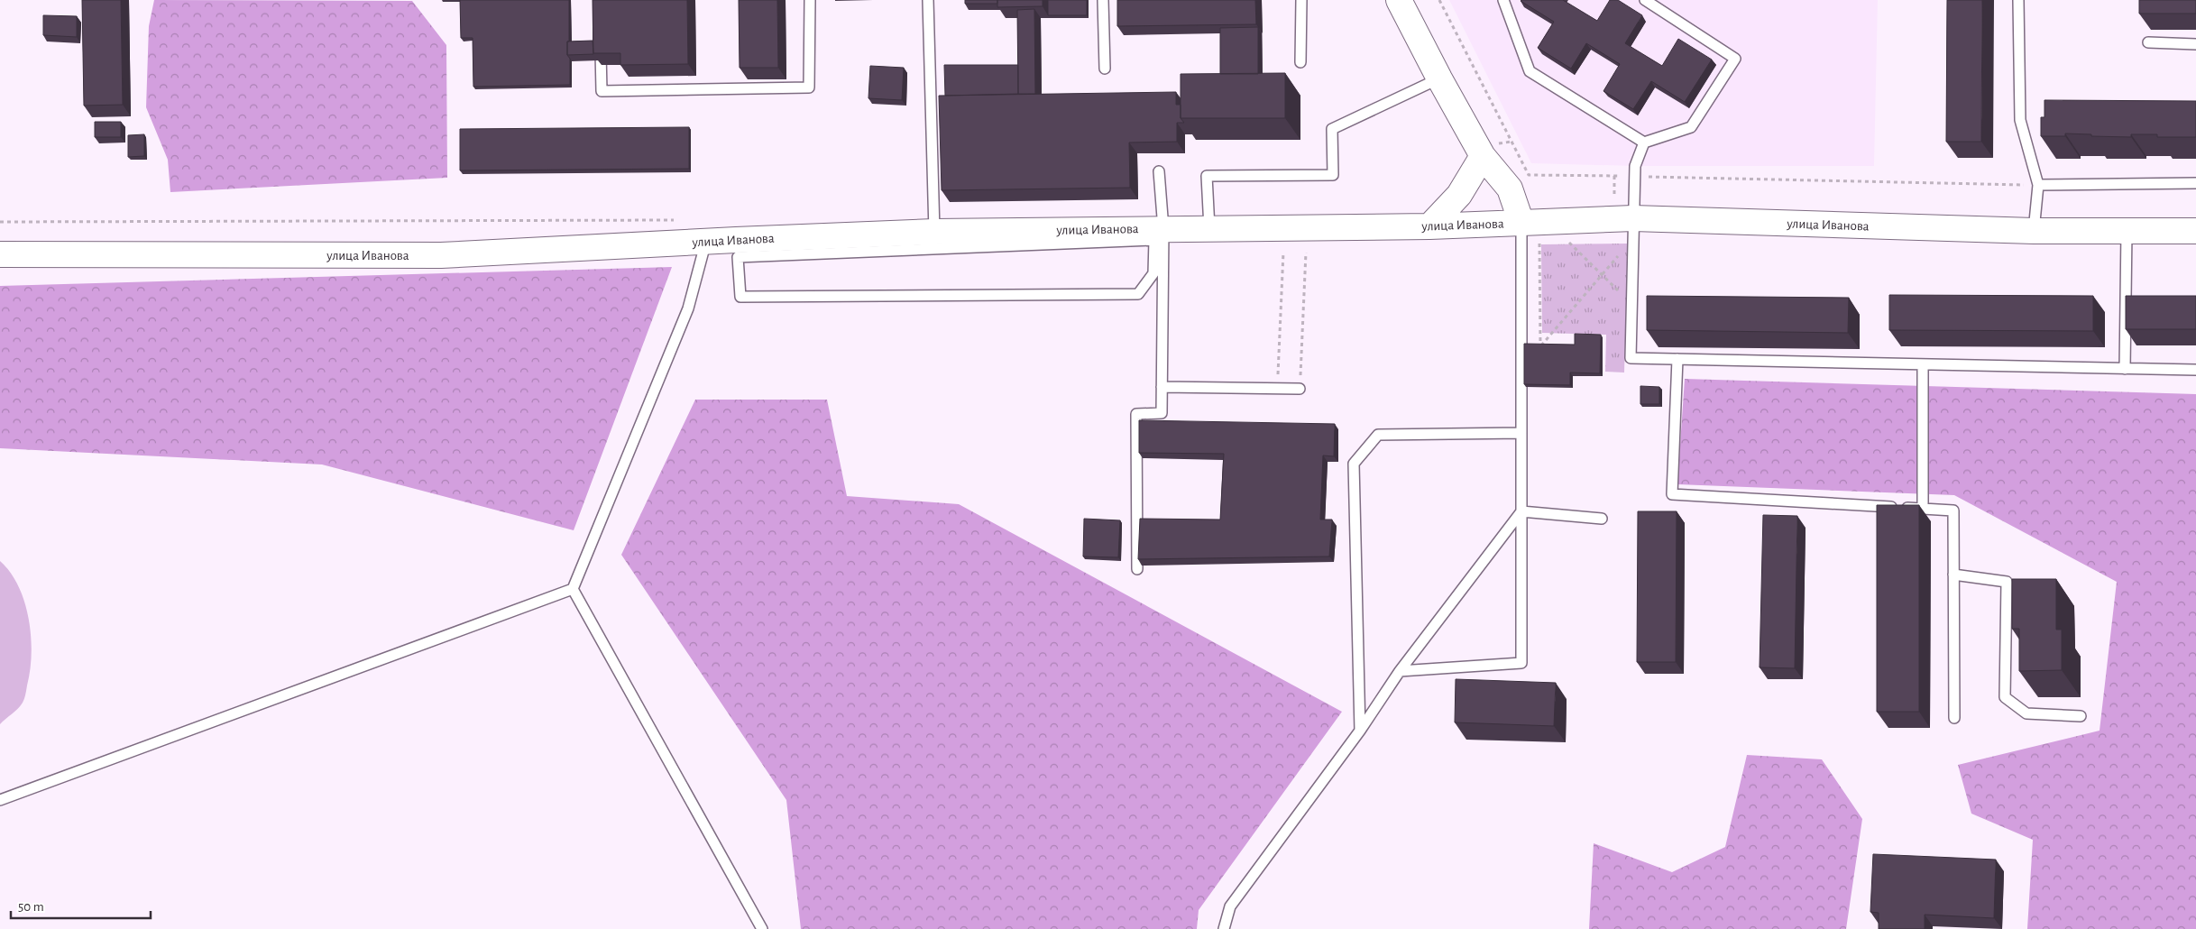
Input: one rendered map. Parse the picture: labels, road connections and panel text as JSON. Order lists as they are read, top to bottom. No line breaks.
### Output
{"streets":{"main road":["улица Иванова"]},"scale_bar":"50 m"}
